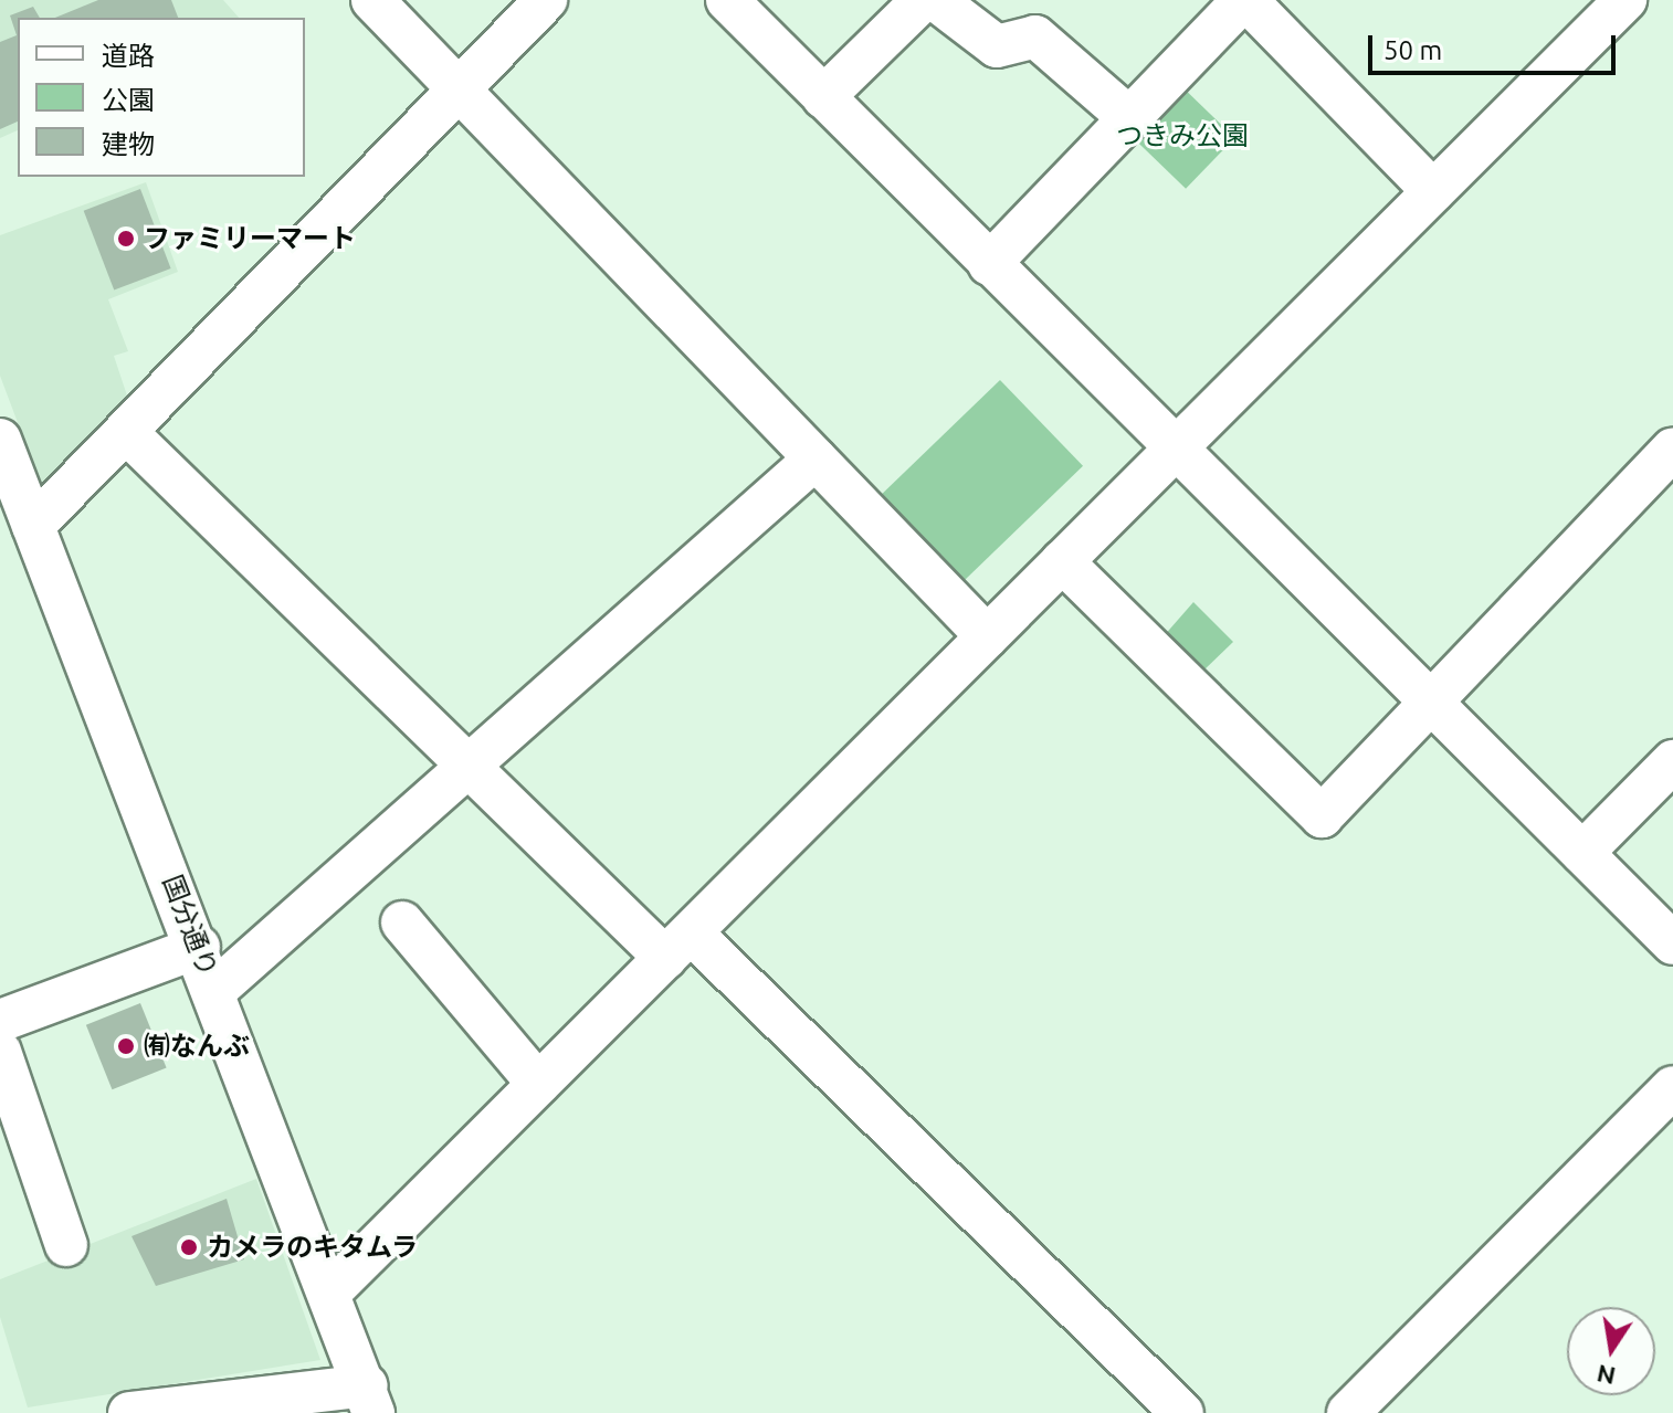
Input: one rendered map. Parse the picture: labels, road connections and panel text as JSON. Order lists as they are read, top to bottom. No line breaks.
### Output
{"streets":{"street":["国分通り"]},"parks":["つきみ公園"],"places":["ファミリーマート","㈲なんぶ","カメラのキタムラ"],"legend":["道路","公園","建物"],"scale_bar":"50 m","north":"bottom"}
